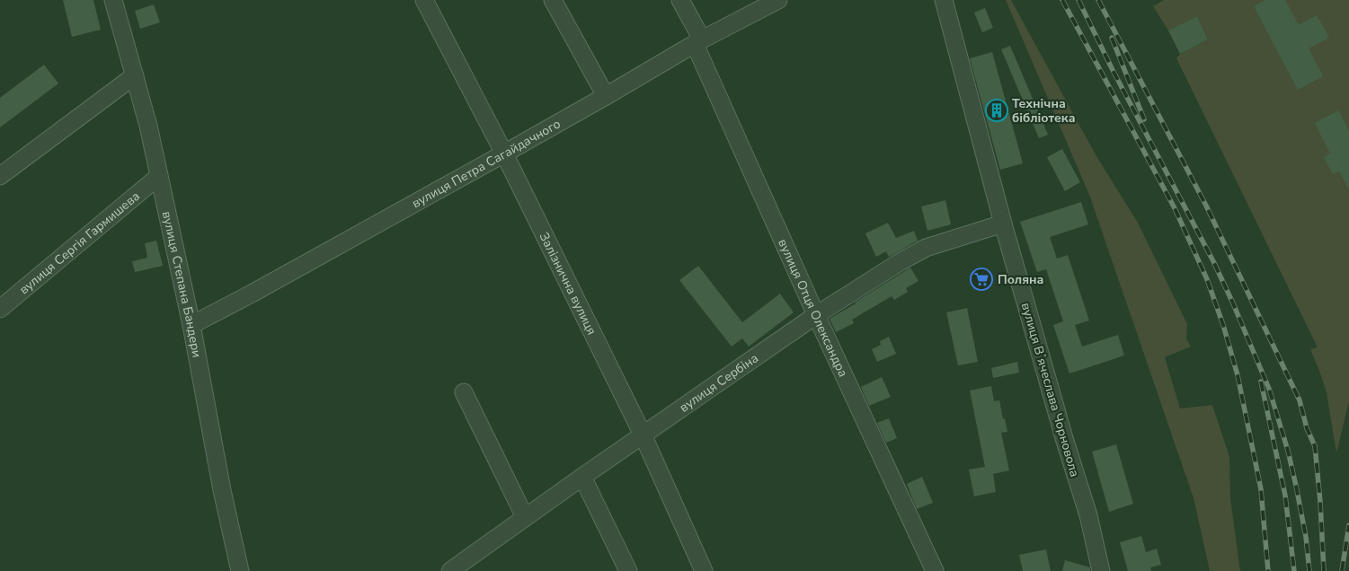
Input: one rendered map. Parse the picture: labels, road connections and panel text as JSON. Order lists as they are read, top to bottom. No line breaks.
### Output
{"streets":{"street":["вулиця Петра Сагайдачного","вулиця Сергія Гармишева","Залізнична вулиця","вулиця Степана Бандери","вулиця Отця Олександра","вулиця Сербіна","вулиця Вʼячеслава Чорновола"]},"crossings":[["вулиця Петра Сагайдачного","Залізнична вулиця"],["вулиця Петра Сагайдачного","вулиця Степана Бандери"],["вулиця Петра Сагайдачного","вулиця Отця Олександра"],["вулиця Сергія Гармишева","вулиця Степана Бандери"],["Залізнична вулиця","вулиця Сербіна"],["вулиця Отця Олександра","вулиця Сербіна"],["вулиця Сербіна","вулиця Вʼячеслава Чорновола"]],"places":{"building":["Технічна бібліотека"],"supermarket":["Поляна"]}}
